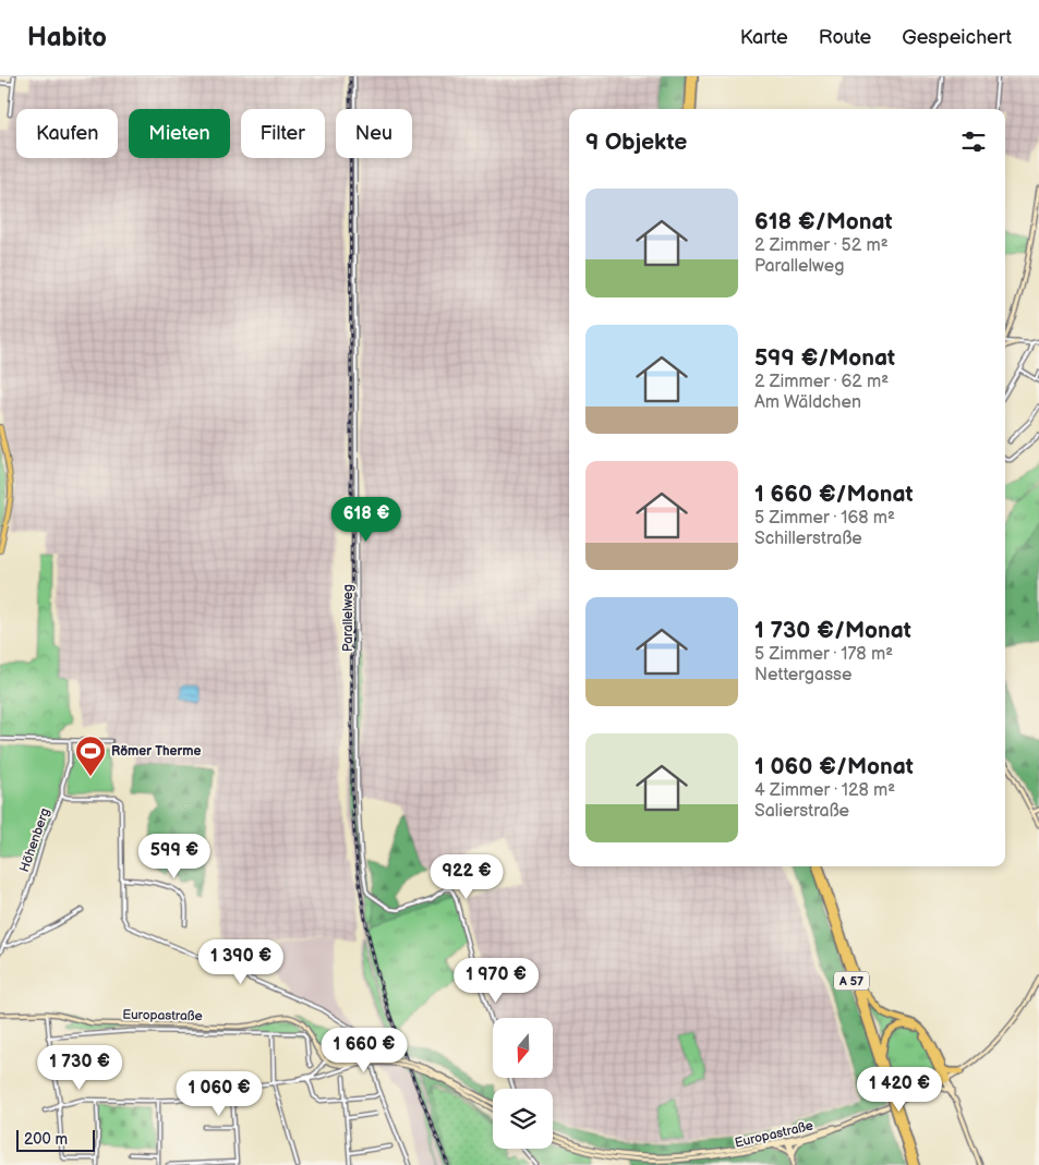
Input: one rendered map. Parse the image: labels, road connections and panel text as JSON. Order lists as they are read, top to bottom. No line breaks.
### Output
{"streets":{"highway":["A 57"],"main road":["Europastraße"],"street":["Parallelweg","Höhenberg"]},"places":{"sports":["Römer Therme"]},"scale_bar":"200 m","north":"bottom","page":{"header":"Habito","nav":["Karte","Route","Gespeichert"],"chip":["Kaufen","Mieten","Filter","Neu"],"heading":"9 Objekte","list":[{"name":"618 €/Monat","note":"2 Zimmer · 52 m² · Parallelweg"},{"name":"599 €/Monat","note":"2 Zimmer · 62 m² · Am Wäldchen"},{"name":"1 660 €/Monat","note":"5 Zimmer · 168 m² · Schillerstraße"},{"name":"1 730 €/Monat","note":"5 Zimmer · 178 m² · Nettergasse"},{"name":"1 060 €/Monat","note":"4 Zimmer · 128 m² · Salierstraße"}],"price":["618 €","599 €","922 €","1 390 €","1 970 €","1 660 €","1 730 €","1 420 €","1 060 €"],"scale":"200 m"}}
